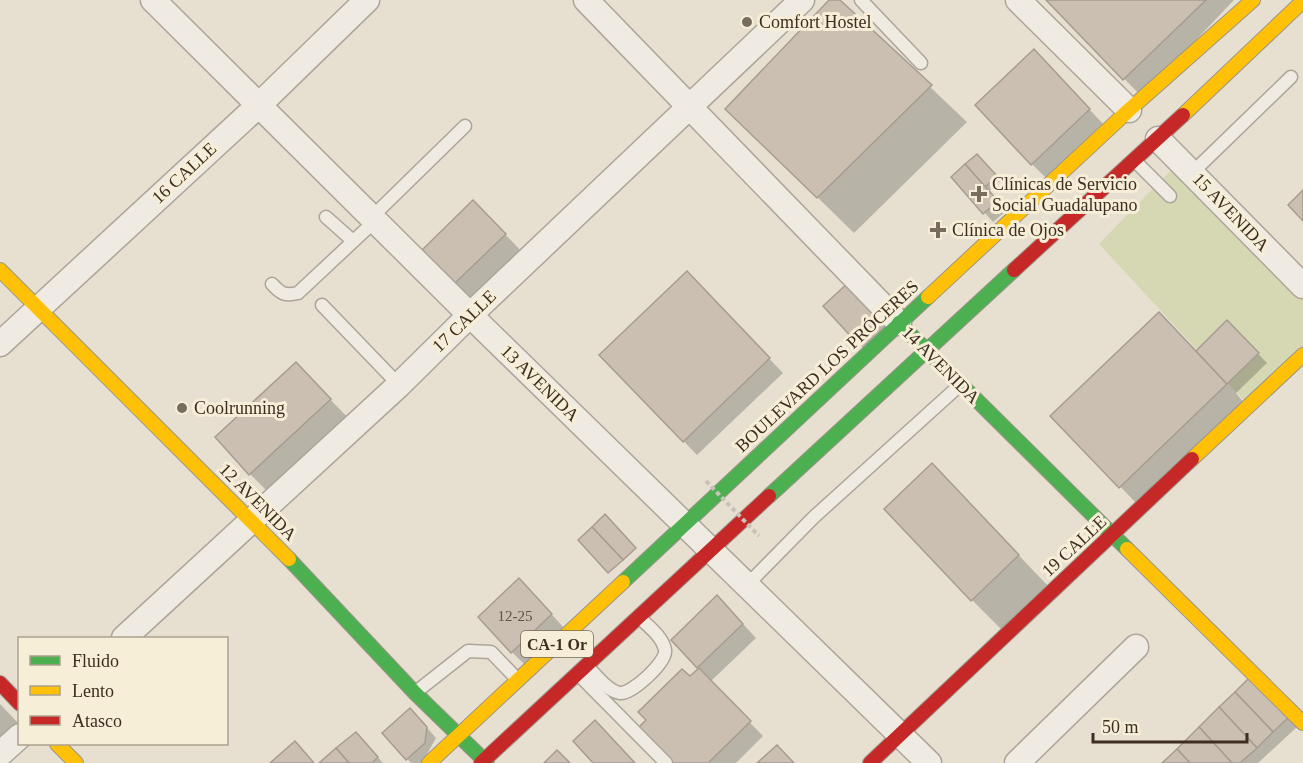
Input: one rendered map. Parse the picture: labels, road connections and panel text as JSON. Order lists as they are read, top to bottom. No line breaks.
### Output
{"streets":{"main road":["14 AVENIDA","BOULEVARD LOS PRÓCERES","12 AVENIDA","19 CALLE","CA-1 Or"],"street":["16 CALLE","15 AVENIDA","17 CALLE","13 AVENIDA"]},"crossings":[["16 CALLE","13 AVENIDA"],["16 CALLE","12 AVENIDA"],["15 AVENIDA","CA-1 Or"],["17 CALLE","14 AVENIDA"],["17 CALLE","13 AVENIDA"],["17 CALLE","12 AVENIDA"],["14 AVENIDA","BOULEVARD LOS PRÓCERES"],["14 AVENIDA","19 CALLE"],["14 AVENIDA","CA-1 Or"],["BOULEVARD LOS PRÓCERES","13 AVENIDA"],["BOULEVARD LOS PRÓCERES","12 AVENIDA"],["13 AVENIDA","19 CALLE"],["13 AVENIDA","CA-1 Or"],["12 AVENIDA","CA-1 Or"]],"places":{"other":["Comfort Hostel","Coolrunning"],"health":["Clínicas de Servicio Social Guadalupano","Clínica de Ojos"]},"house_numbers":["12-25"],"legend":["Fluido","Lento","Atasco"],"scale_bar":"50 m"}
